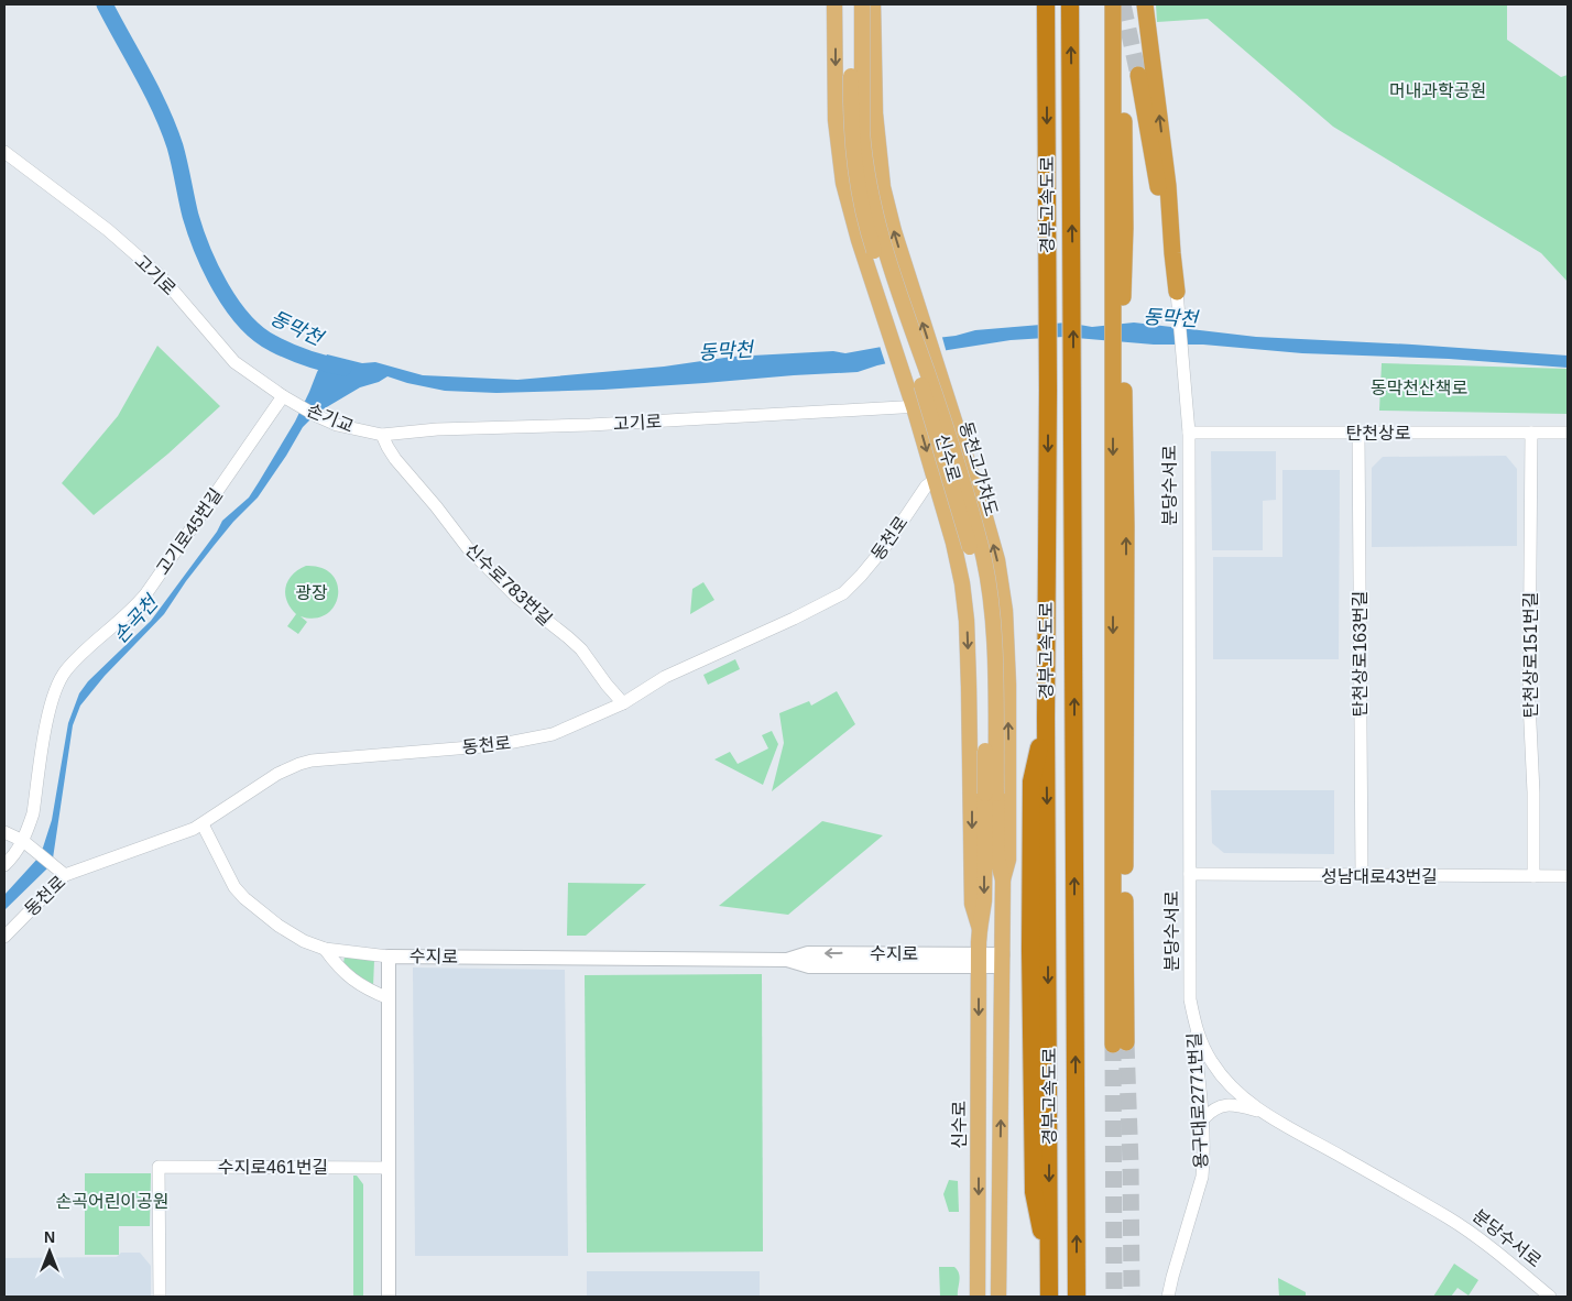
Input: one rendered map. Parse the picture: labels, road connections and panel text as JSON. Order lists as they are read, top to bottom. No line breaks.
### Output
{"streets":{"highway":["경부고속도로"],"main road":["신수로","동천고가차도","수지로"],"street":["고기로","손기교","탄천상로","분당수서로","고기로45번길","동천로","신수로783번길","탄천상로163번길","탄천상로151번길","성남대로43번길","용구대로2771번길","수지로461번길"]},"crossings":[["고기로","손기교"],["고기로","신수로"],["고기로","고기로45번길"],["고기로","신수로783번길"],["탄천상로","분당수서로"],["탄천상로","탄천상로163번길"],["탄천상로","탄천상로151번길"],["신수로","동천고가차도"],["신수로","동천로"],["신수로","수지로"],["동천고가차도","수지로"],["분당수서로","성남대로43번길"],["분당수서로","용구대로2771번길"],["동천로","신수로783번길"],["탄천상로163번길","성남대로43번길"],["탄천상로151번길","성남대로43번길"],["수지로","수지로461번길"]],"water":["동막천","손곡천"],"parks":["머내과학공원","동막천산책로","광장","손곡어린이공원"],"north":"top"}
